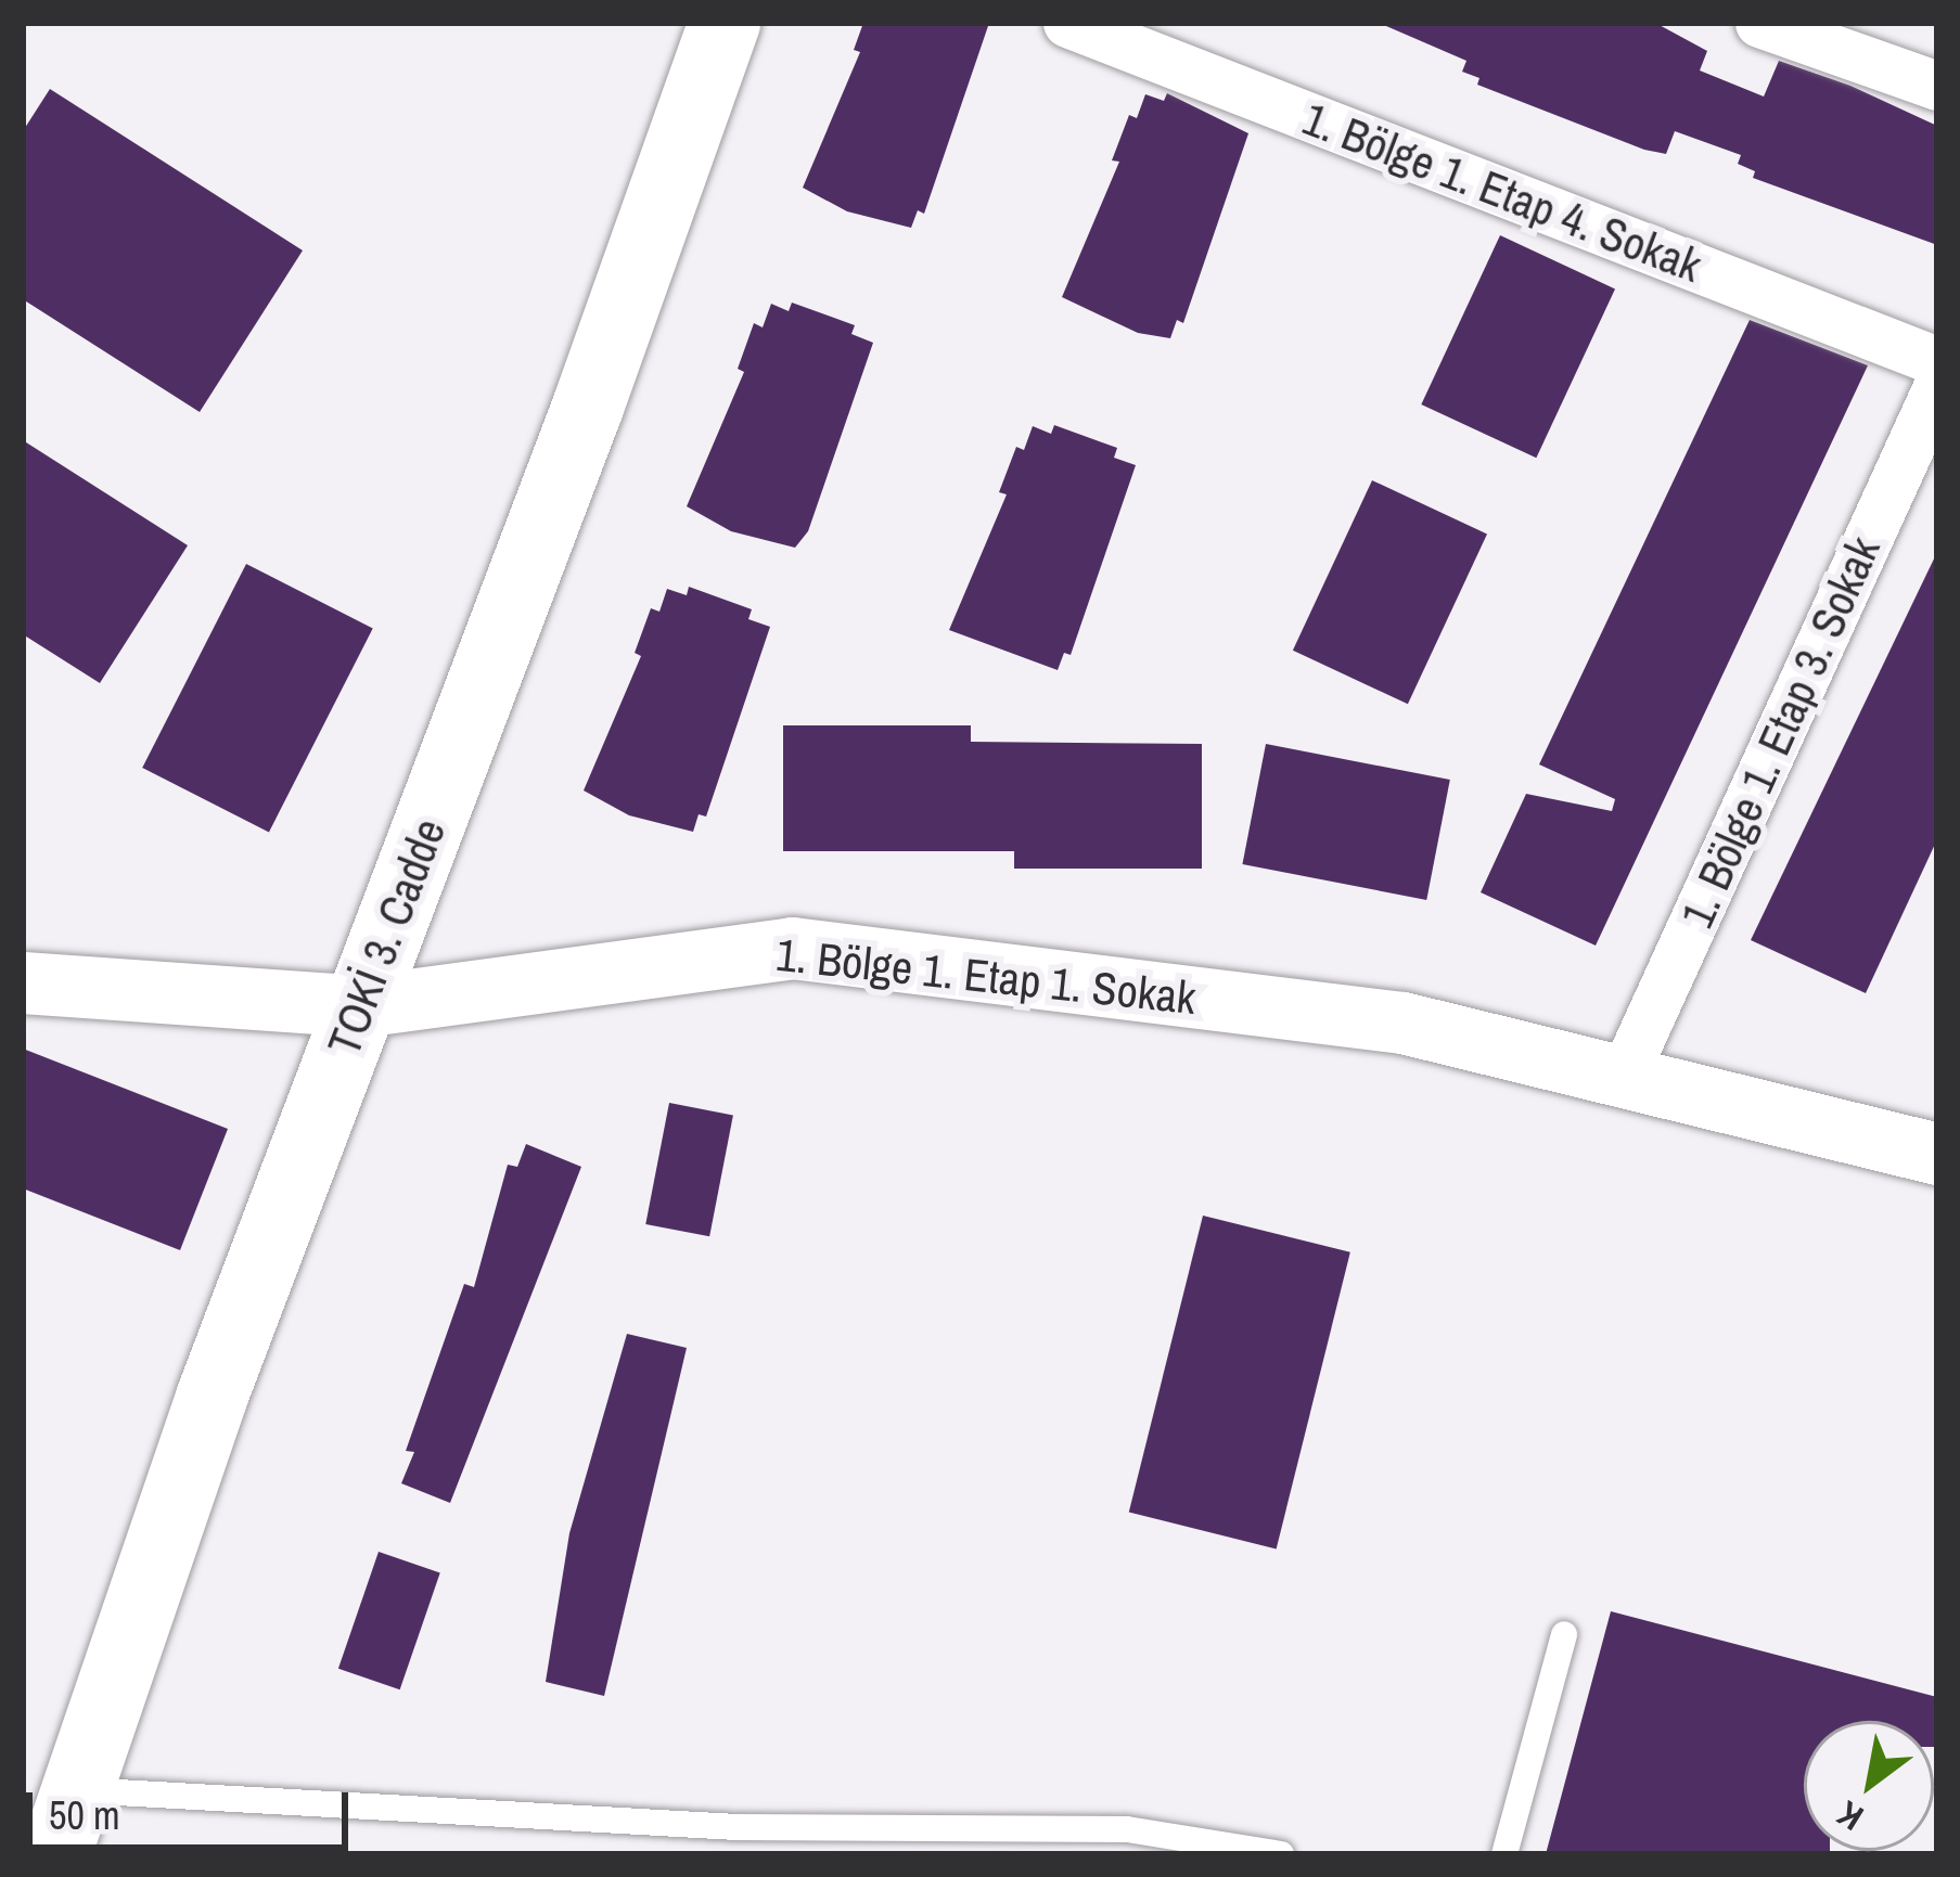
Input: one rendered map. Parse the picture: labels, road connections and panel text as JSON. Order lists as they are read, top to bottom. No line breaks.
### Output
{"streets":{"main road":["TOKİ 3. Cadde"],"street":["1. Bölge 1. Etap 4. Sokak","1. Bölge 1. Etap 3. Sokak","1. Bölge 1. Etap 1. Sokak"]},"crossings":[["1. Bölge 1. Etap 3. Sokak","1. Bölge 1. Etap 1. Sokak"],["TOKİ 3. Cadde","1. Bölge 1. Etap 1. Sokak"]],"scale_bar":"50 m","north":"bottom left"}
